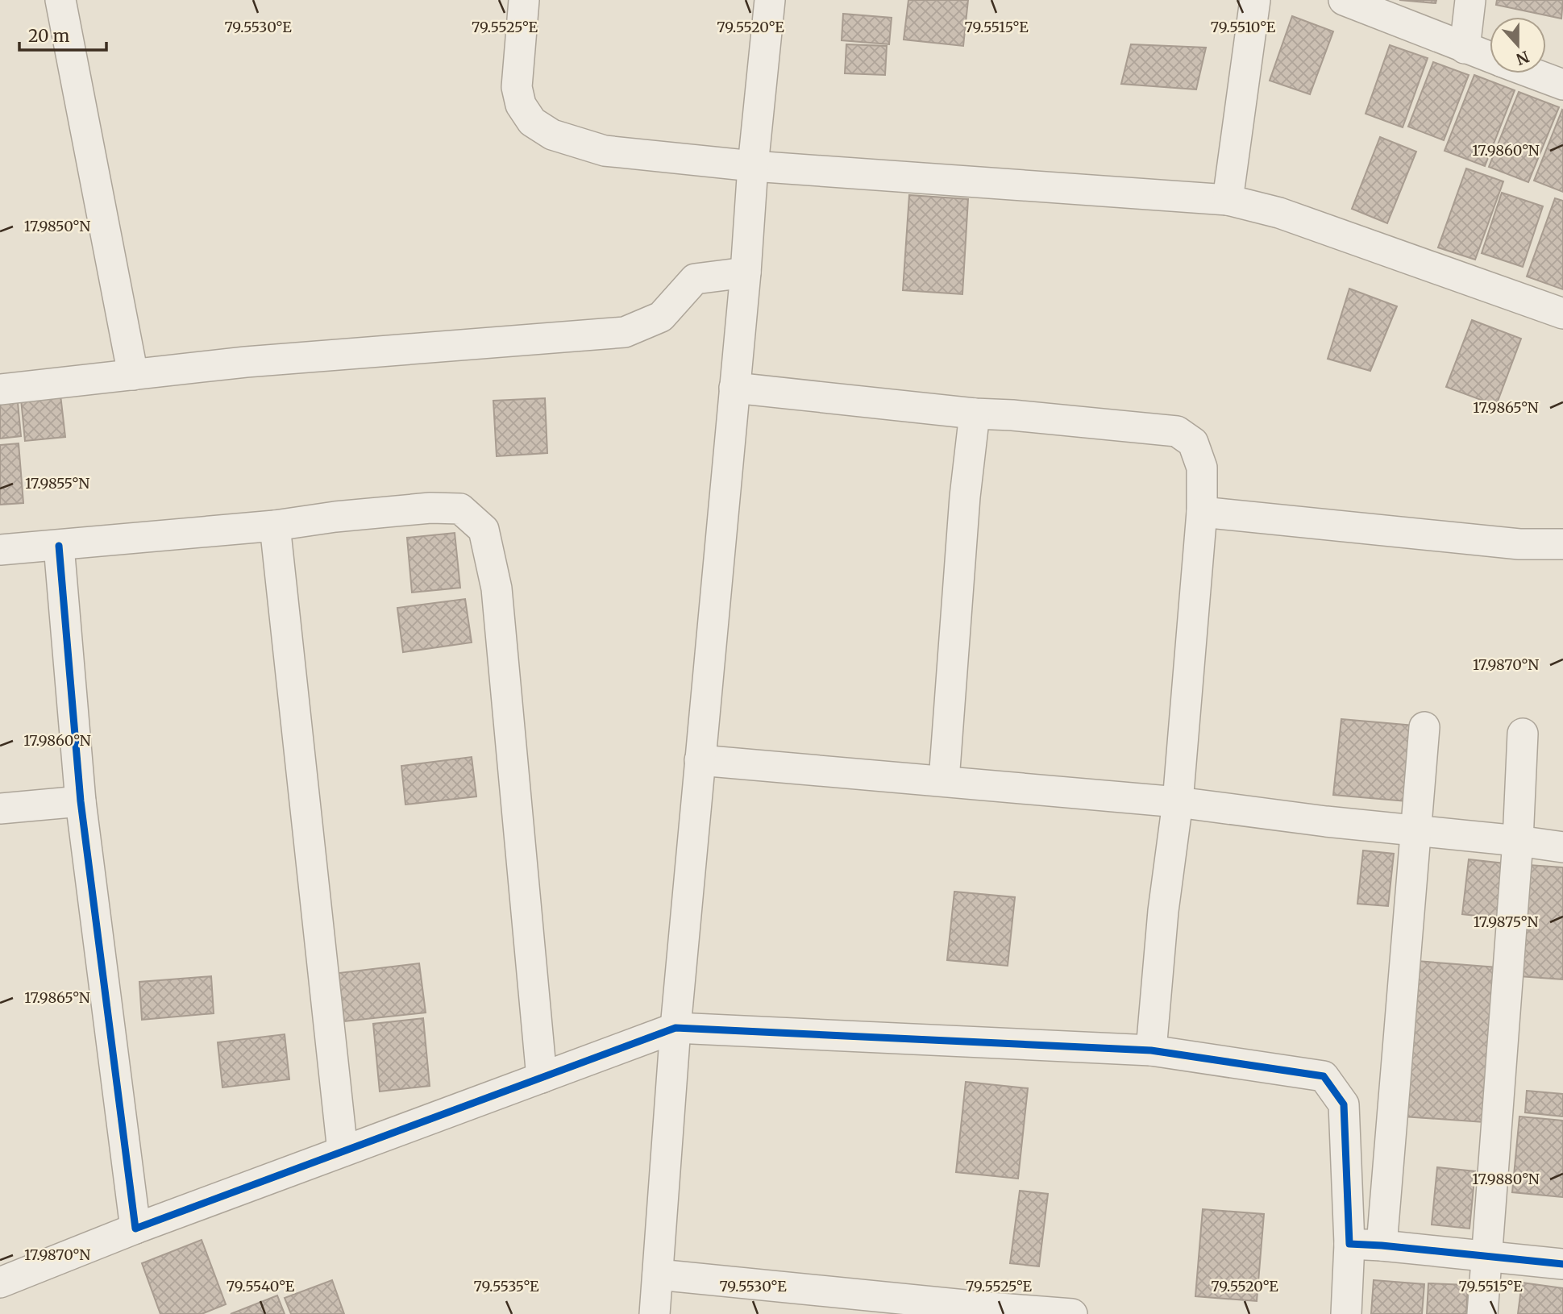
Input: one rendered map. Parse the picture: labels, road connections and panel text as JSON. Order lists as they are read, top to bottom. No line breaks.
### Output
{"scale_bar":"20 m","north":"bottom","coordinates":["79.5530°E","79.5525°E","79.5520°E","79.5515°E","79.5510°E","17.9860°N","17.9850°N","17.9865°N","17.9855°N","17.9870°N","17.9875°N","17.9880°N","79.5540°E","79.5535°E"]}
